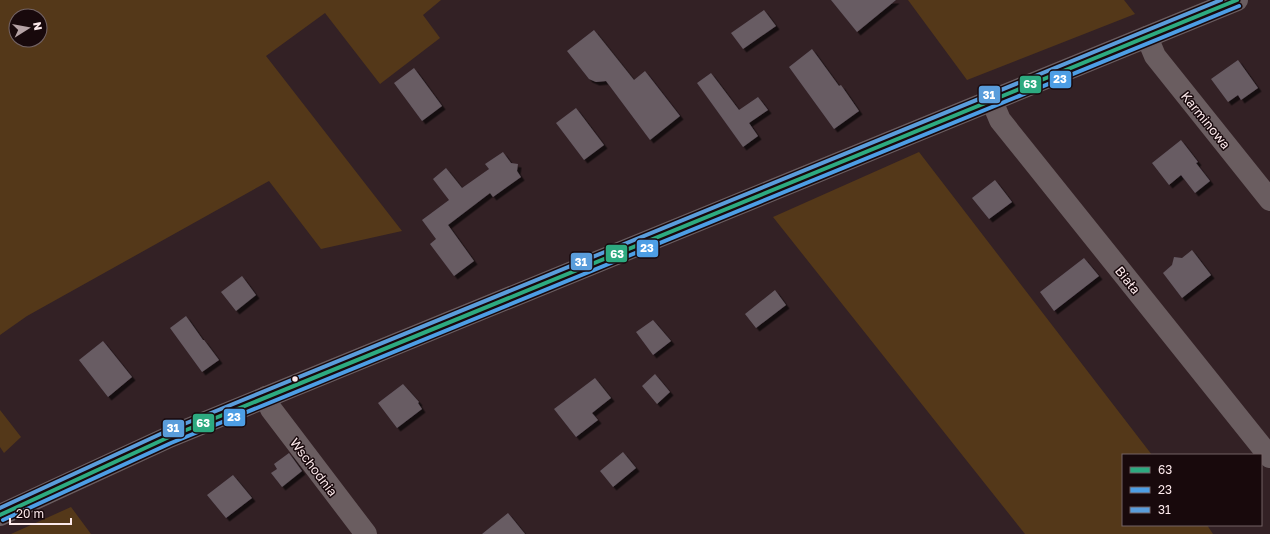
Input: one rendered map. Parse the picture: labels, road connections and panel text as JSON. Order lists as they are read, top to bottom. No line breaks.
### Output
{"streets":{"street":["Karminowa","Biała","Wschodnia"]},"lines":["transit line 63","transit line 31","transit line 23"],"legend":["63","23","31"],"scale_bar":"20 m","north":"right"}
